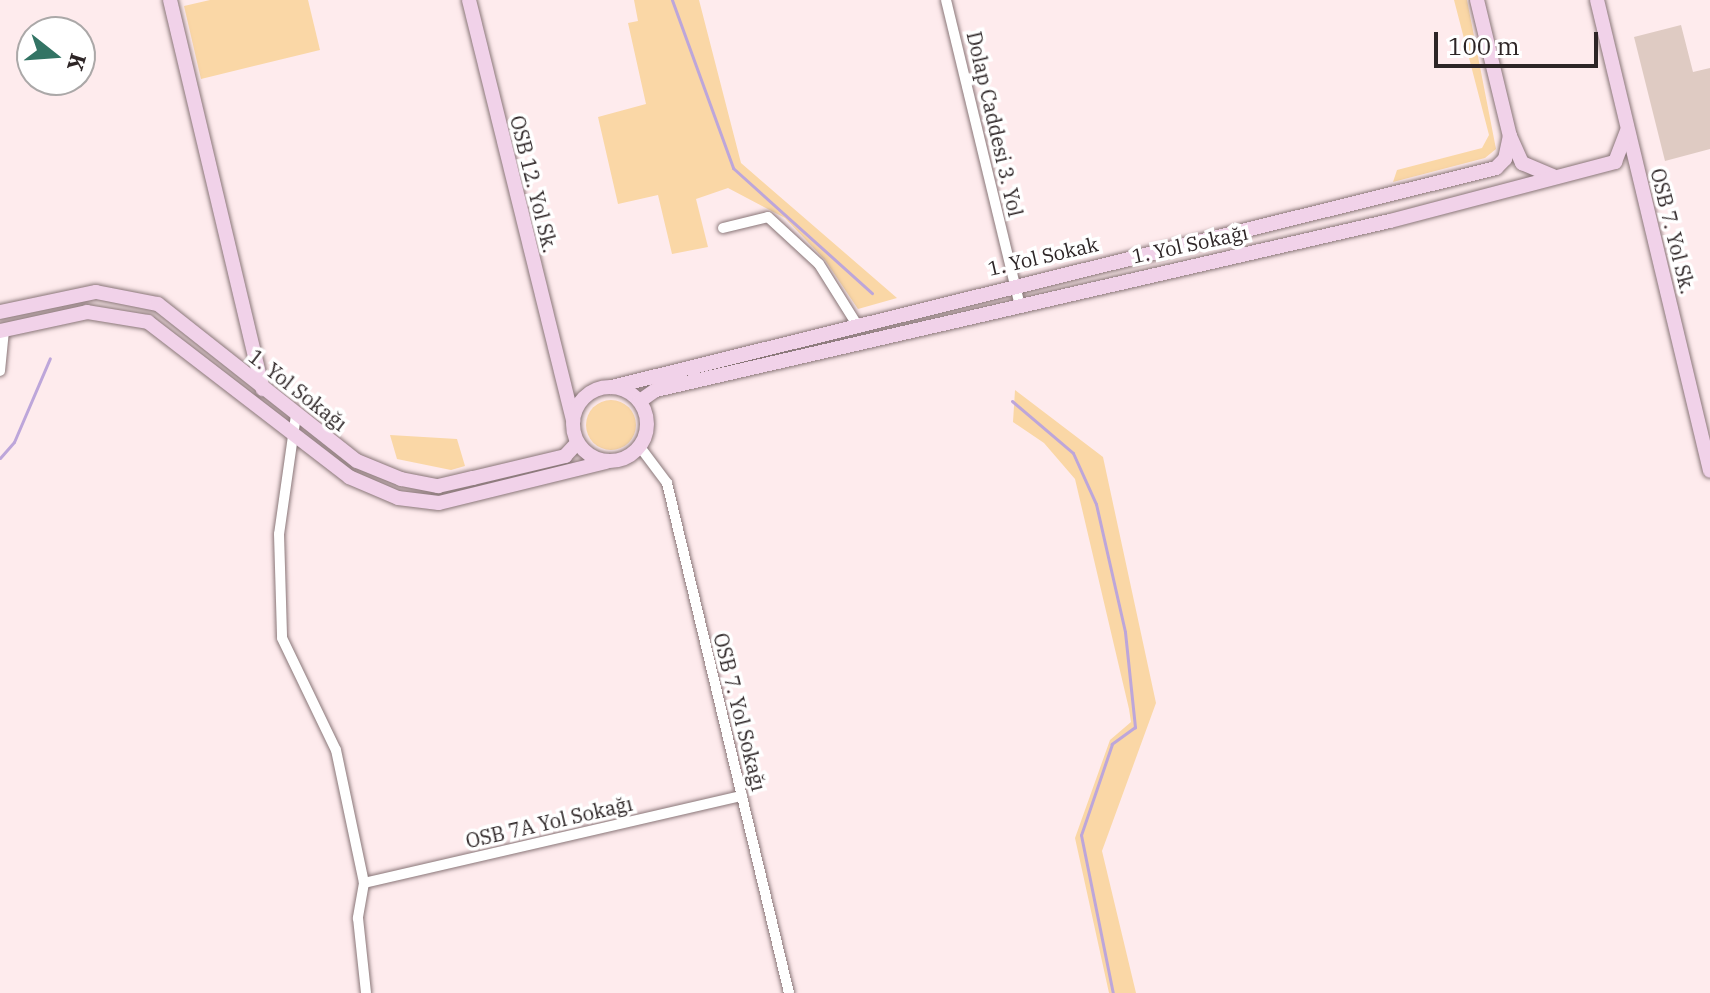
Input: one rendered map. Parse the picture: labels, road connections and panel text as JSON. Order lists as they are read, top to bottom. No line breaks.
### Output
{"streets":{"street":["Dolap Caddesi 3. Yol","OSB 12. Yol Sk.","OSB 7. Yol Sk.","1. Yol Sokağı","1. Yol Sokak","OSB 7. Yol Sokağı","OSB 7A Yol Sokağı"]},"crossings":[["Dolap Caddesi 3. Yol","1. Yol Sokağı"],["Dolap Caddesi 3. Yol","1. Yol Sokak"],["OSB 12. Yol Sk.","1. Yol Sokağı"],["OSB 12. Yol Sk.","1. Yol Sokak"],["OSB 12. Yol Sk.","OSB 7. Yol Sokağı"],["1. Yol Sokağı","1. Yol Sokak"],["1. Yol Sokağı","OSB 7. Yol Sokağı"],["1. Yol Sokak","OSB 7. Yol Sokağı"],["OSB 7. Yol Sokağı","OSB 7A Yol Sokağı"]],"scale_bar":"100 m","north":"right"}
